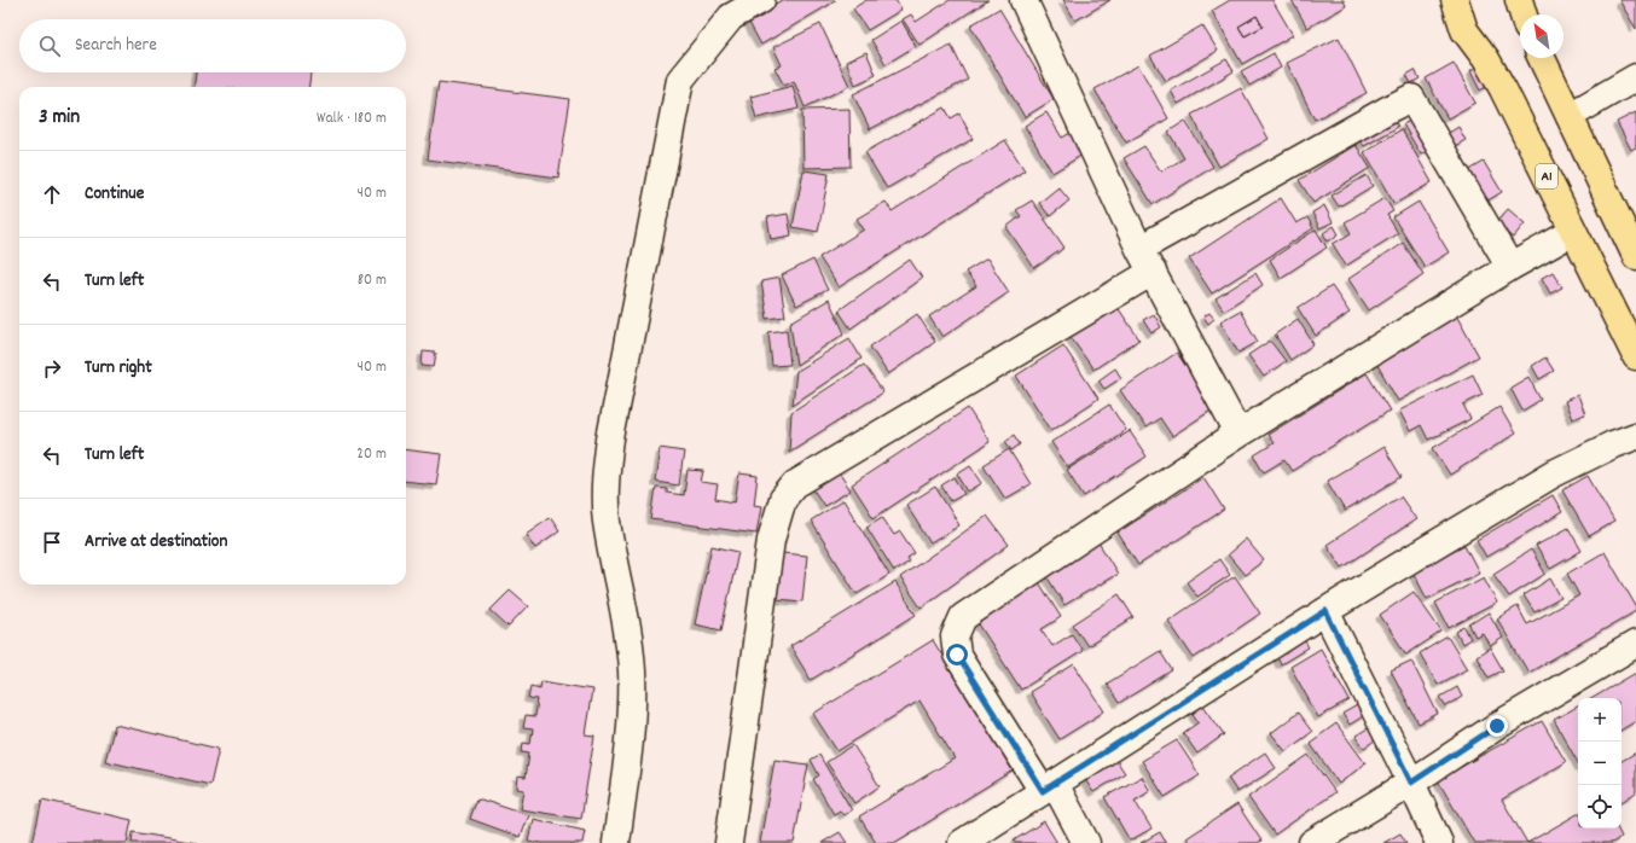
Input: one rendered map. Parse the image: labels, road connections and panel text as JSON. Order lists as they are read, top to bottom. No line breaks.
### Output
{"streets":{"highway":["A1"]},"north":"top left","page":{"search":"Search here","heading":["3 min","Walk · 180 m"],"list":[["Continue","40 m"],["Turn left","80 m"],["Turn right","40 m"],["Turn left","20 m"],"Arrive at destination"],"map_buttons":["+","−"]}}
